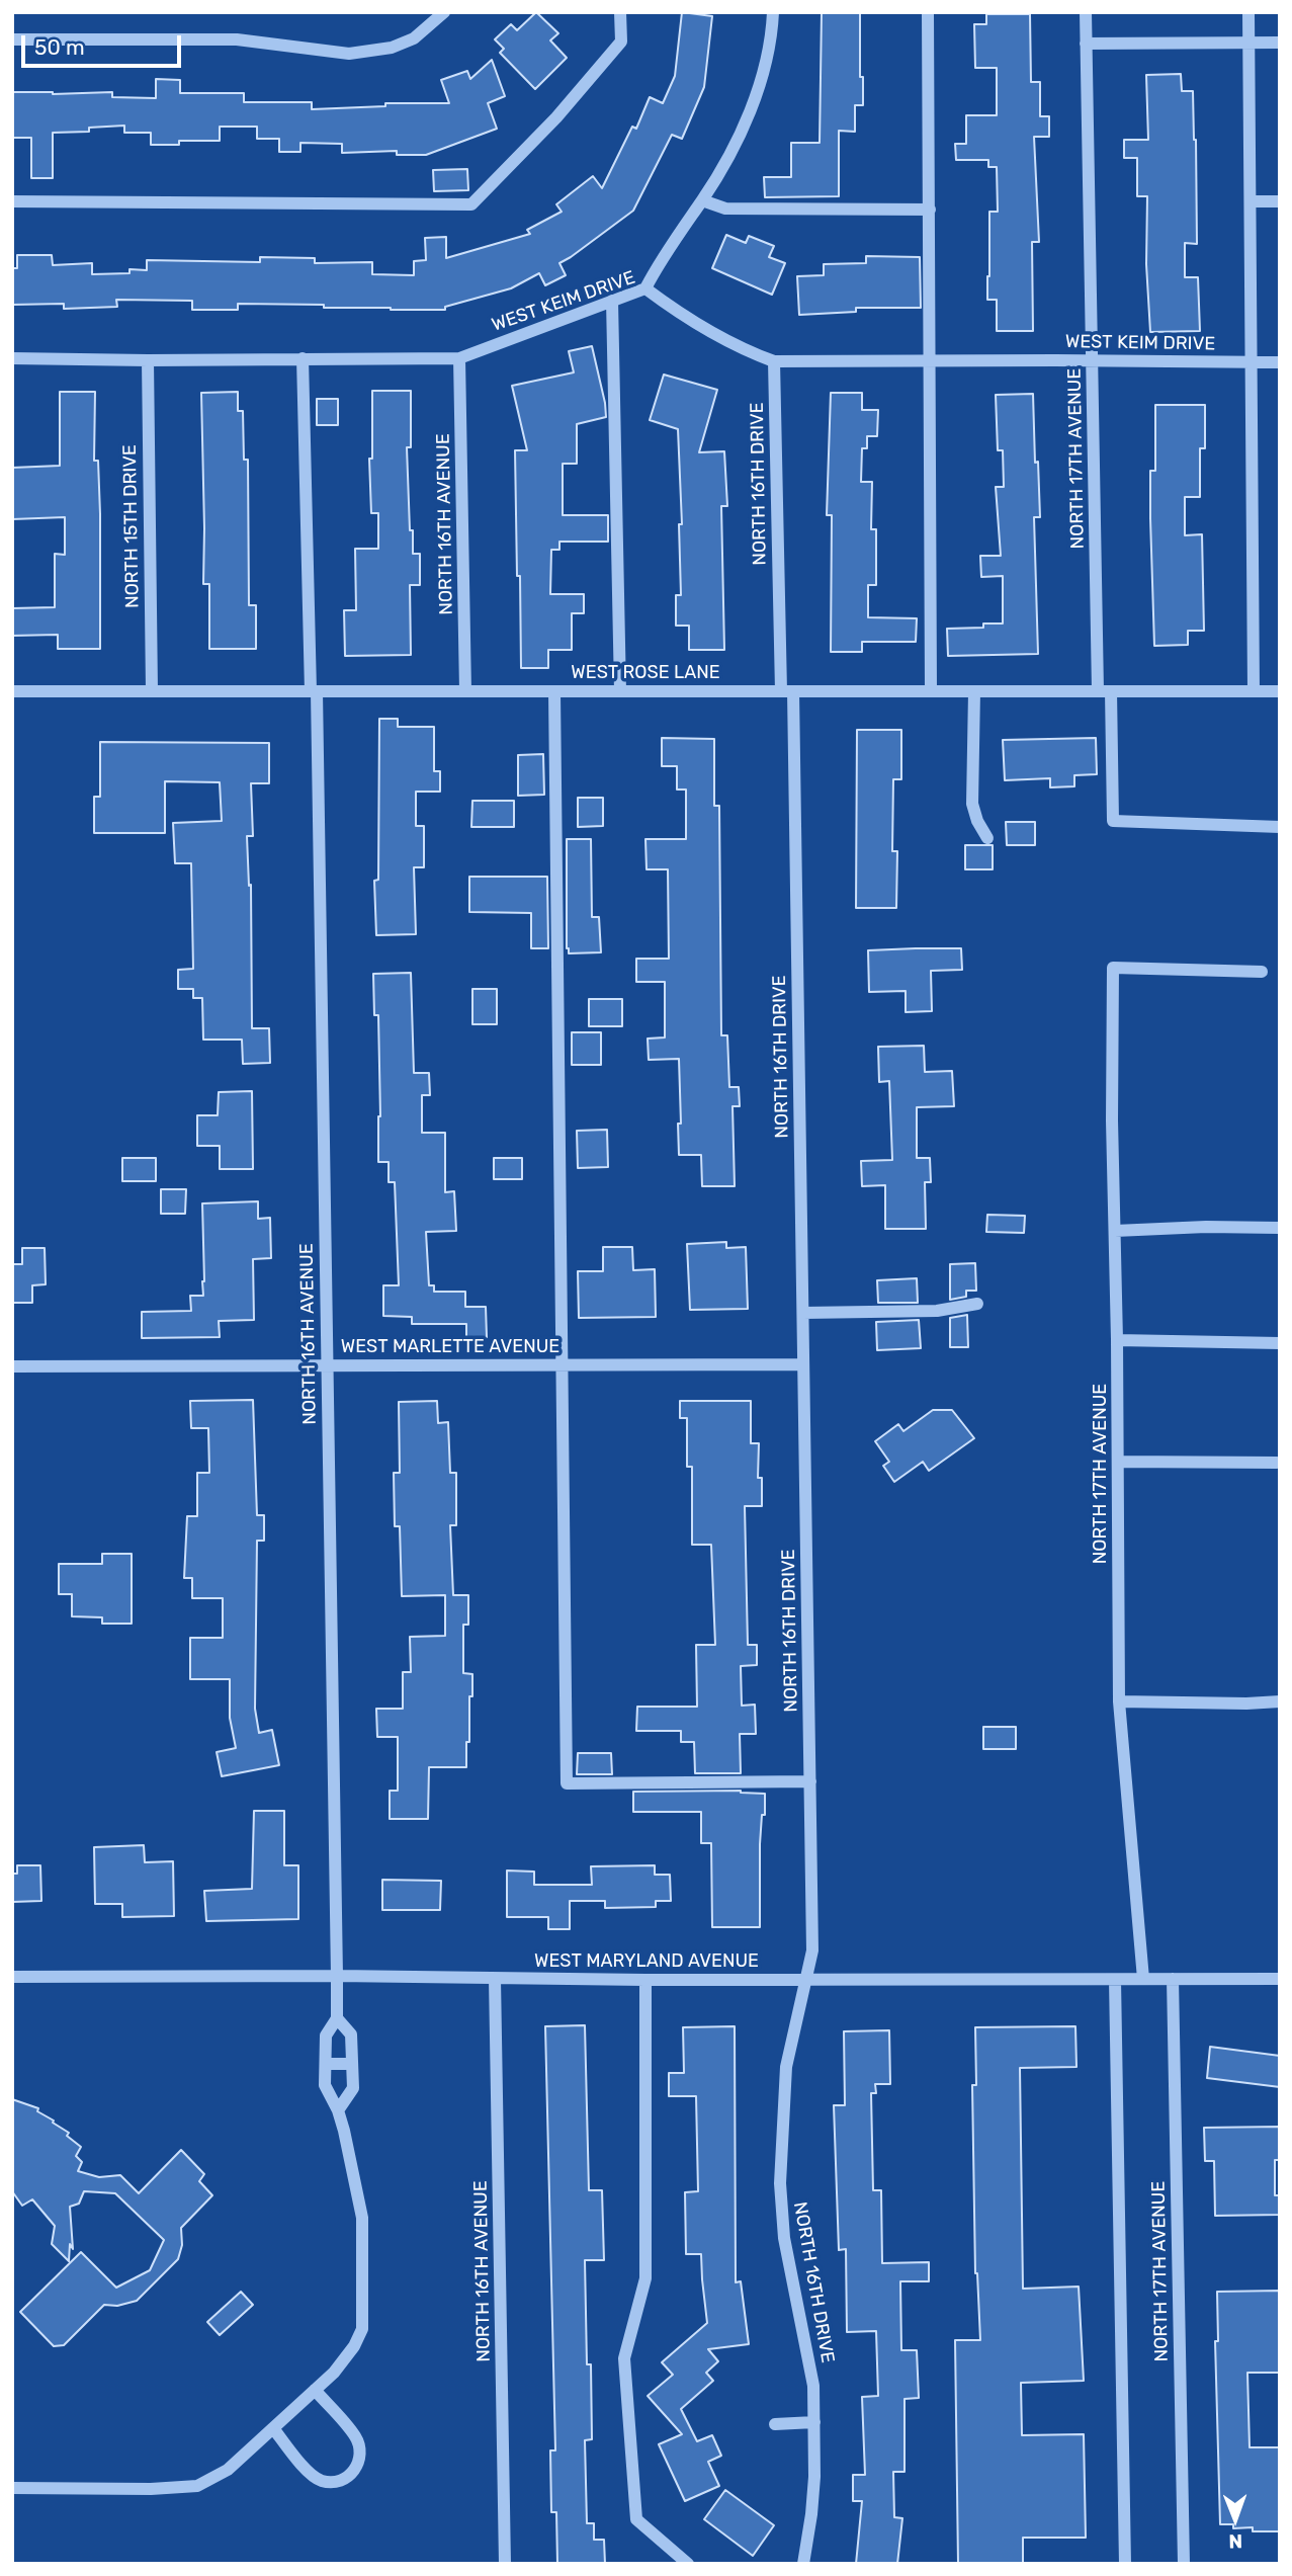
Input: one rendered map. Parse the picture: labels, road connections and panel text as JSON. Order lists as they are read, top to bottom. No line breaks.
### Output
{"streets":{"street":["WEST KEIM DRIVE","NORTH 17TH AVENUE","NORTH 16TH DRIVE","NORTH 16TH AVENUE","NORTH 15TH DRIVE","WEST ROSE LANE","WEST MARLETTE AVENUE","WEST MARYLAND AVENUE"]},"crossings":[["WEST KEIM DRIVE","NORTH 17TH AVENUE"],["WEST KEIM DRIVE","NORTH 16TH DRIVE"],["WEST KEIM DRIVE","NORTH 16TH AVENUE"],["WEST KEIM DRIVE","NORTH 15TH DRIVE"],["NORTH 17TH AVENUE","WEST ROSE LANE"],["NORTH 17TH AVENUE","WEST MARYLAND AVENUE"],["NORTH 16TH DRIVE","WEST ROSE LANE"],["NORTH 16TH DRIVE","WEST MARLETTE AVENUE"],["NORTH 16TH DRIVE","WEST MARYLAND AVENUE"],["NORTH 16TH AVENUE","WEST ROSE LANE"],["NORTH 16TH AVENUE","WEST MARLETTE AVENUE"],["NORTH 16TH AVENUE","WEST MARYLAND AVENUE"],["NORTH 15TH DRIVE","WEST ROSE LANE"]],"scale_bar":"50 m","north":"bottom"}
